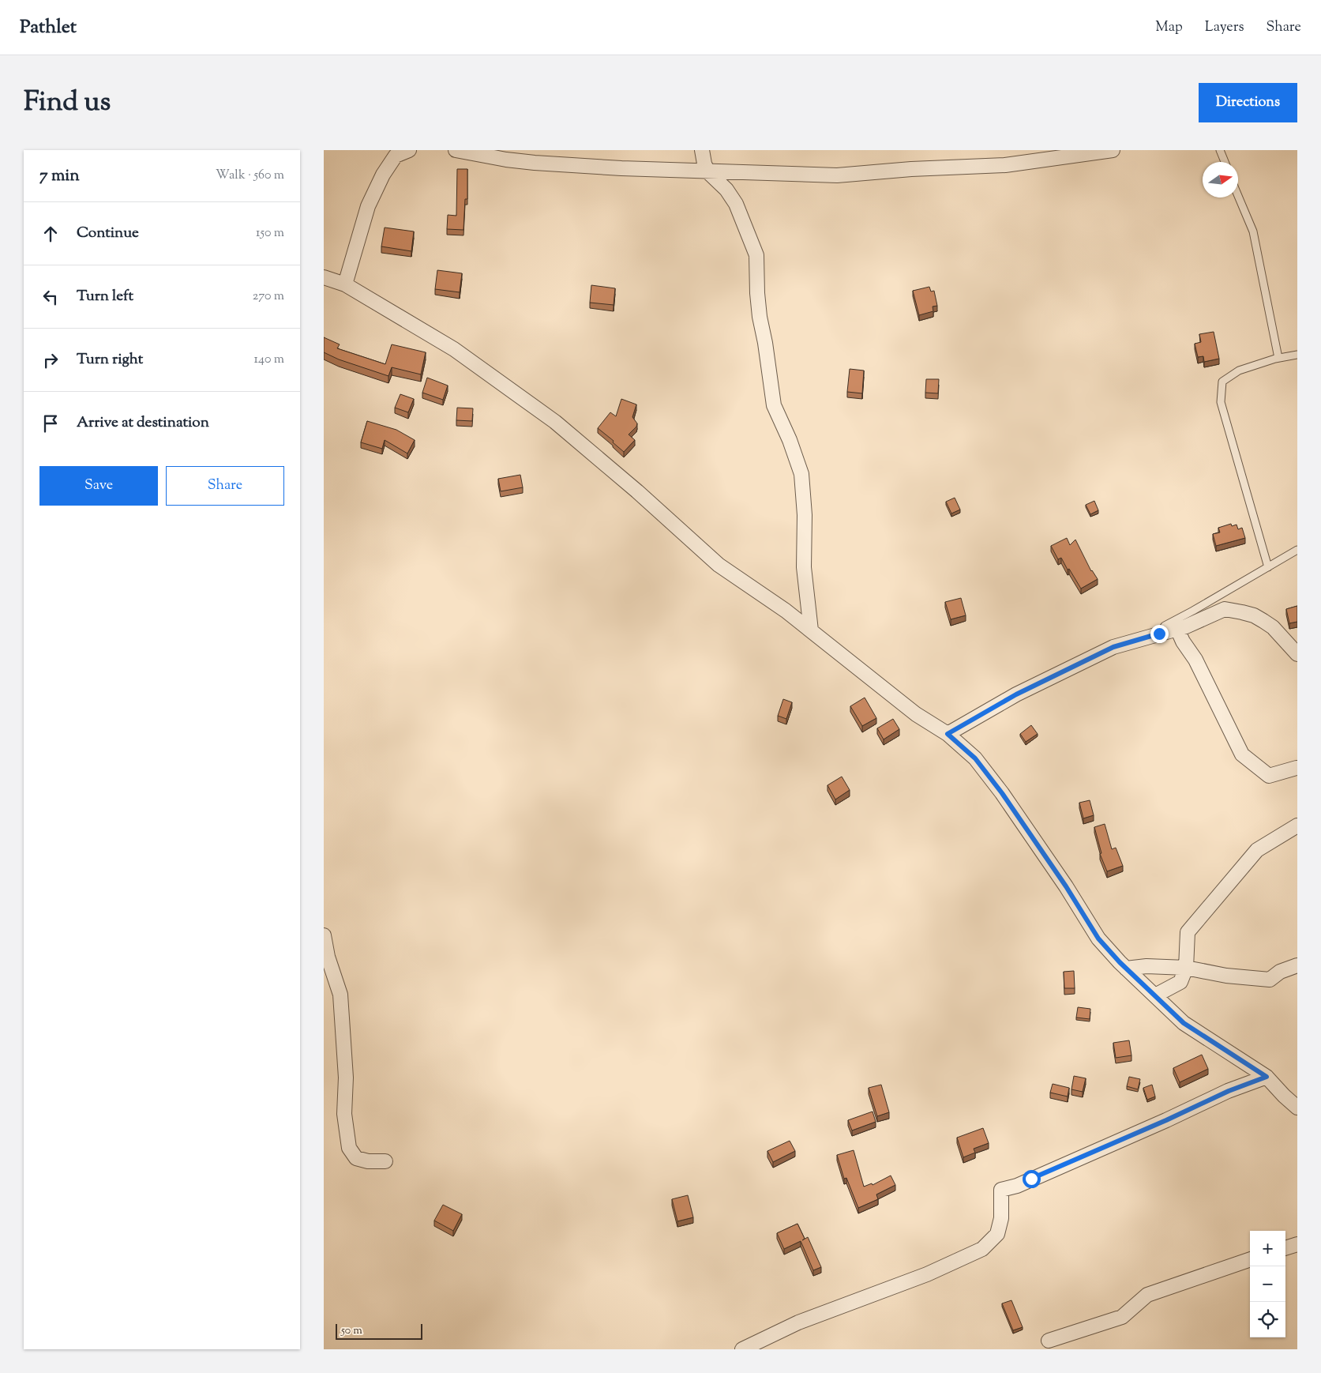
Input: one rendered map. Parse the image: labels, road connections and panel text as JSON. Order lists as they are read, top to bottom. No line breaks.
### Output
{"scale_bar":"50 m","north":"right","page":{"header":"Pathlet","nav":["Map","Layers","Share"],"title":"Find us","buttons":["Directions",["Save","Share"]],"heading":["7 min","Walk · 560 m"],"list":[["Continue","150 m"],["Turn left","270 m"],["Turn right","140 m"],"Arrive at destination"],"map_buttons":["+","−"],"scale":"50 m"}}
